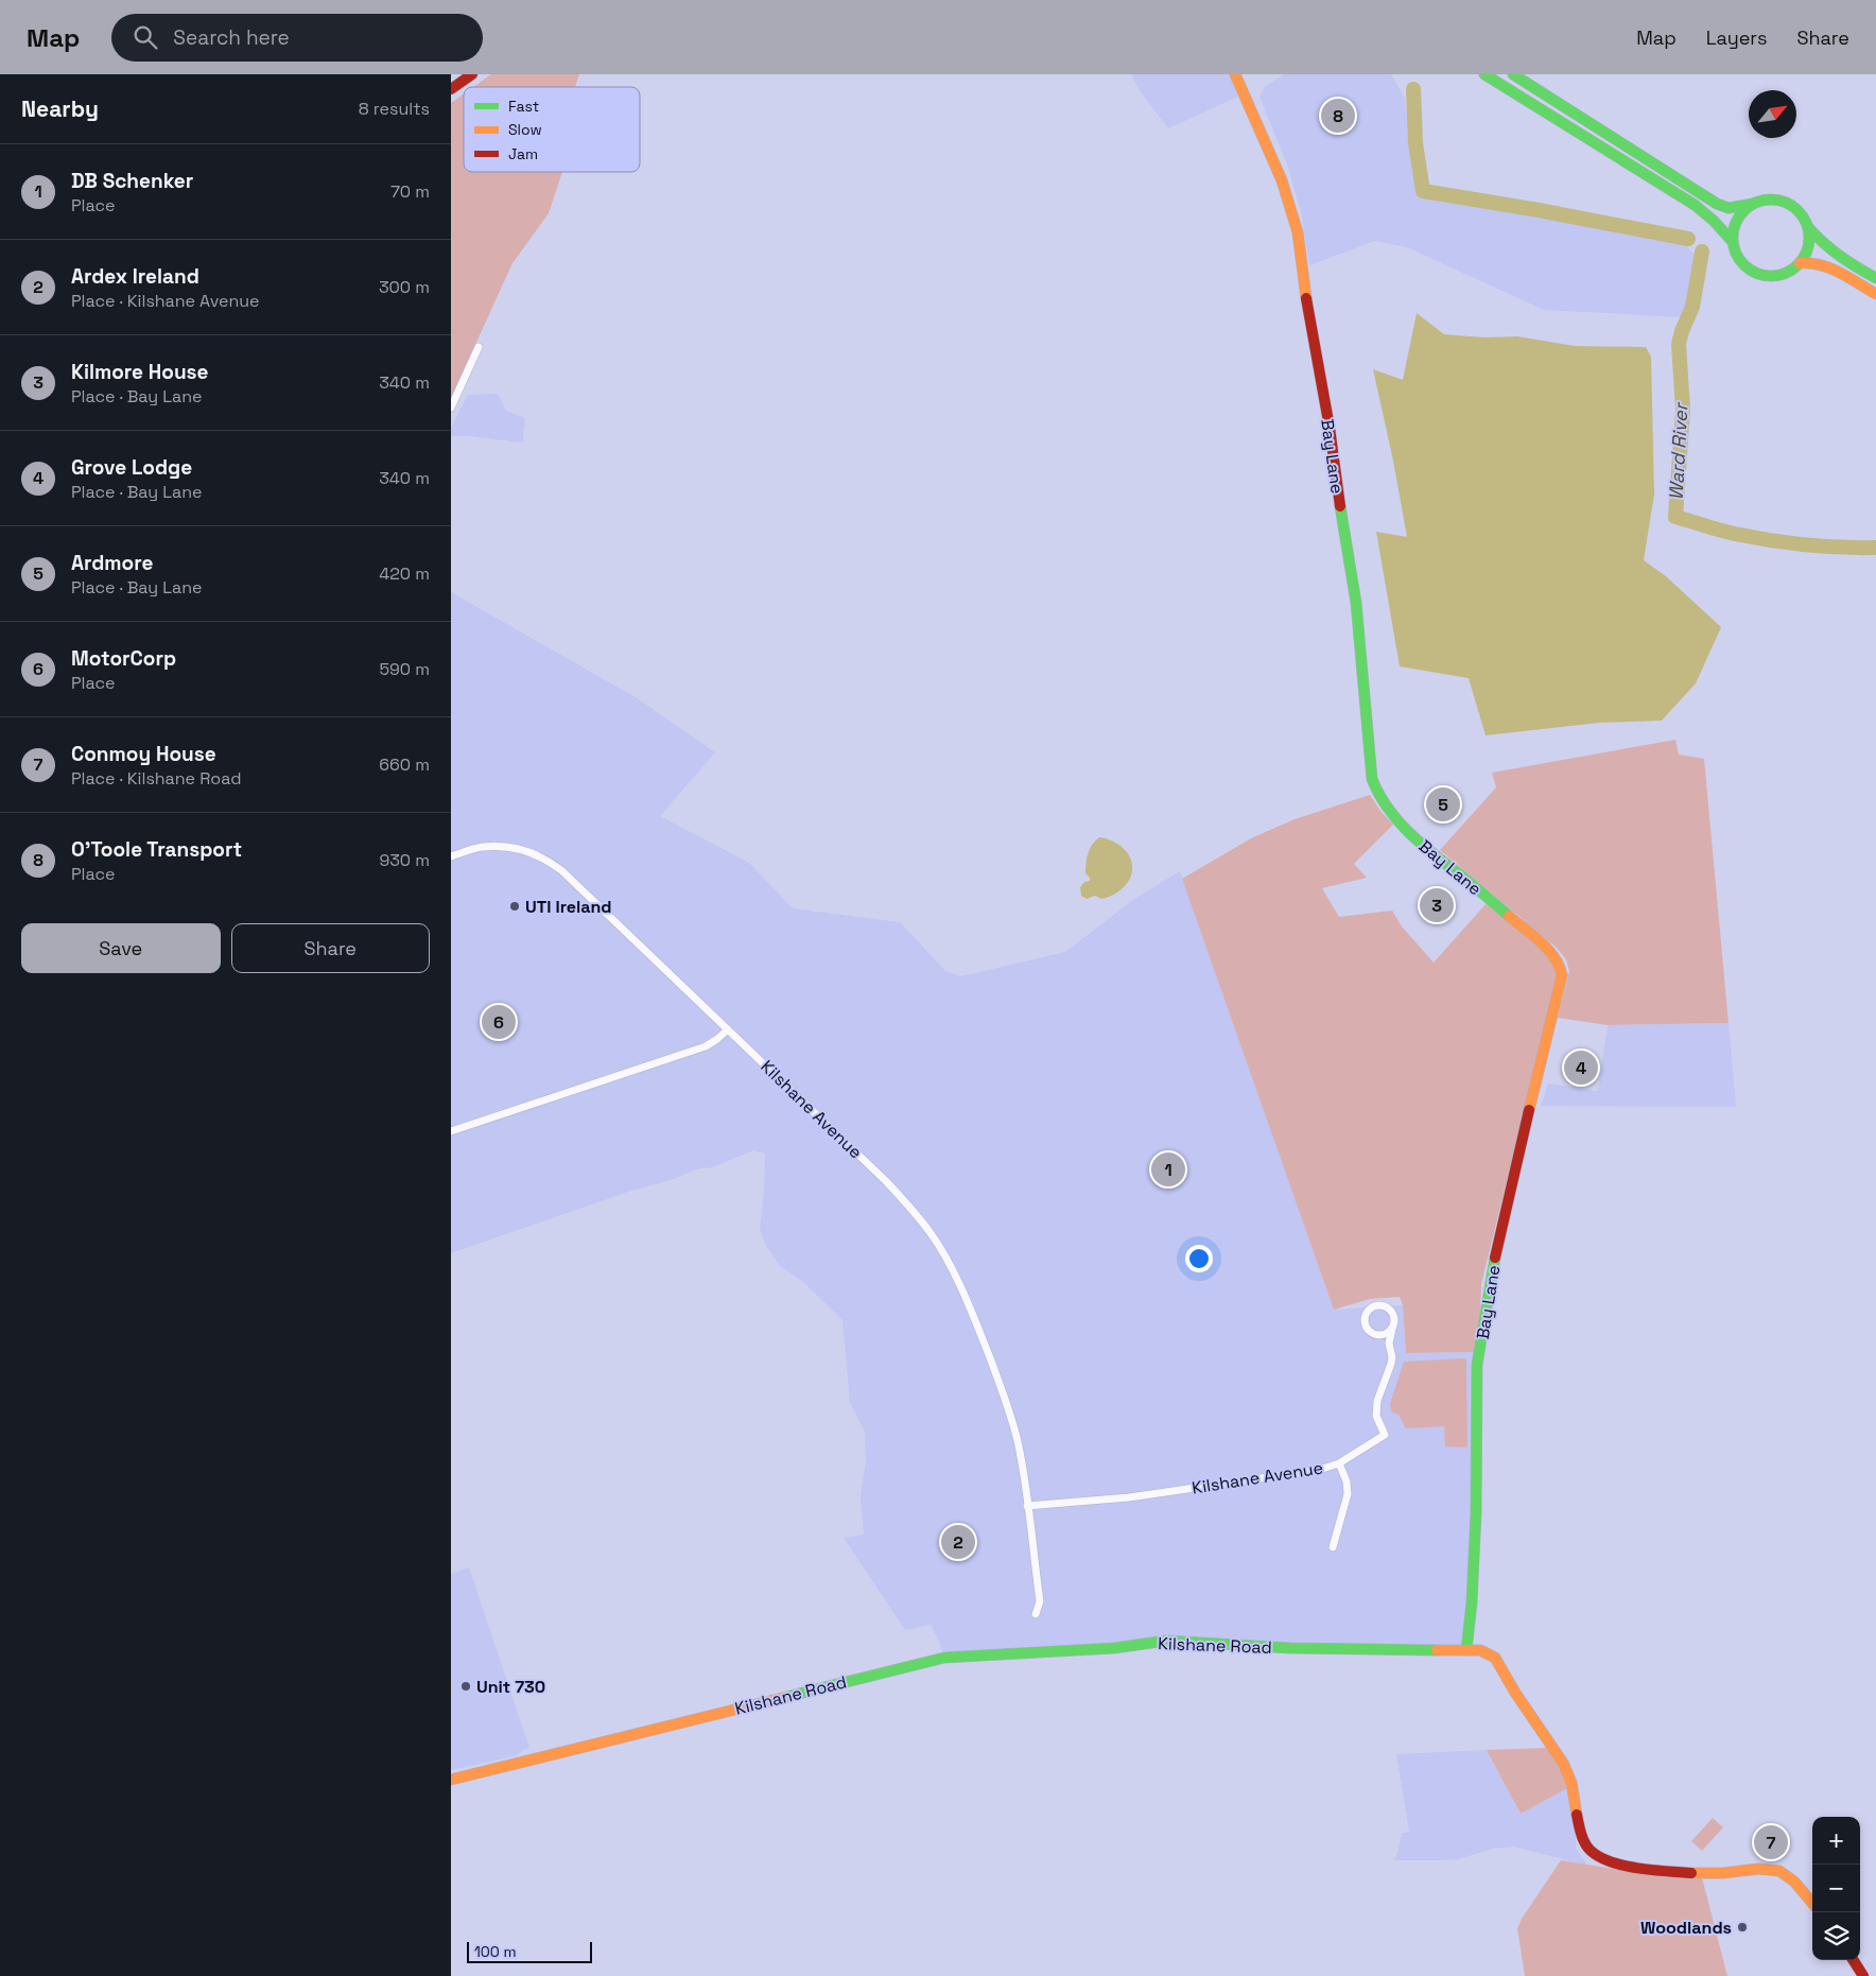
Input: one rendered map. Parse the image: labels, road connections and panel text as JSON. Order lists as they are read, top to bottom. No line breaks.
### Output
{"streets":{"street":["Bay Lane","Kilshane Avenue","Kilshane Road"]},"crossings":[["Bay Lane","Kilshane Road"]],"water":["Ward River"],"places":["UTI Ireland","Unit 730","Woodlands"],"legend":["Fast","Slow","Jam"],"scale_bar":"100 m","north":"top right","page":{"header":"Map","search":"Search here","nav":["Map","Layers","Share"],"heading":["Nearby","8 results"],"pins":["8","5","3","6","4","1","2","7"],"list":[{"mark":"1","name":"DB Schenker","note":"Place","value":"70 m"},{"mark":"2","name":"Ardex Ireland","note":"Place · Kilshane Avenue","value":"300 m"},{"mark":"3","name":"Kilmore House","note":"Place · Bay Lane","value":"340 m"},{"mark":"4","name":"Grove Lodge","note":"Place · Bay Lane","value":"340 m"},{"mark":"5","name":"Ardmore","note":"Place · Bay Lane","value":"420 m"},{"mark":"6","name":"MotorCorp","note":"Place","value":"590 m"},{"mark":"7","name":"Conmoy House","note":"Place · Kilshane Road","value":"660 m"},{"mark":"8","name":"O'Toole Transport","note":"Place","value":"930 m"}],"buttons":["Save","Share"],"map_buttons":["+","−"],"scale":"100 m"}}
